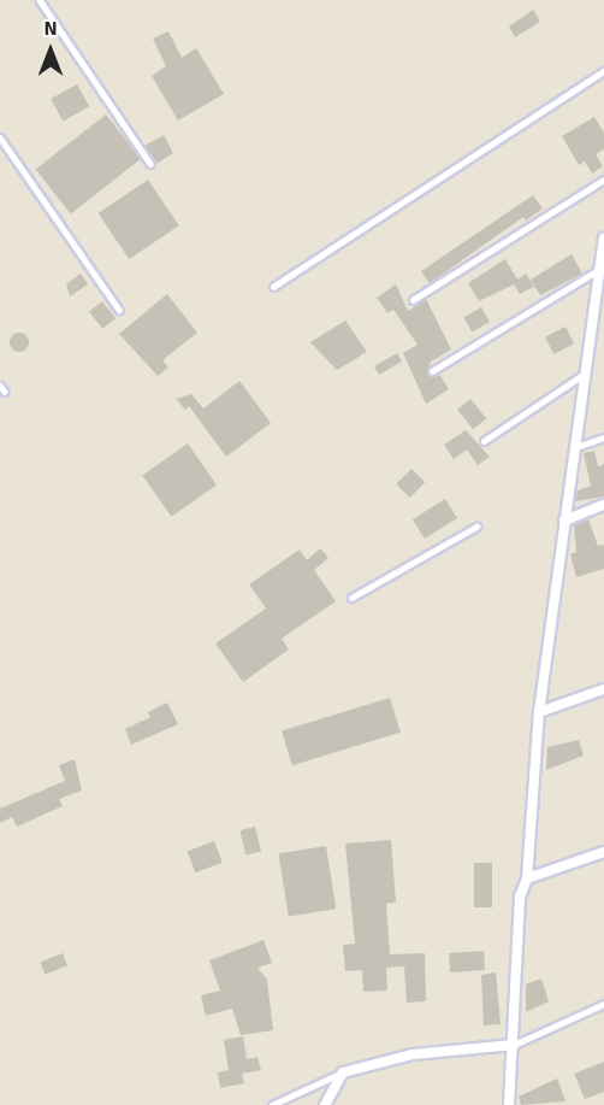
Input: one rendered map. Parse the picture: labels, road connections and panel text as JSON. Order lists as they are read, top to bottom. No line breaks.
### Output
{"north":"top"}
